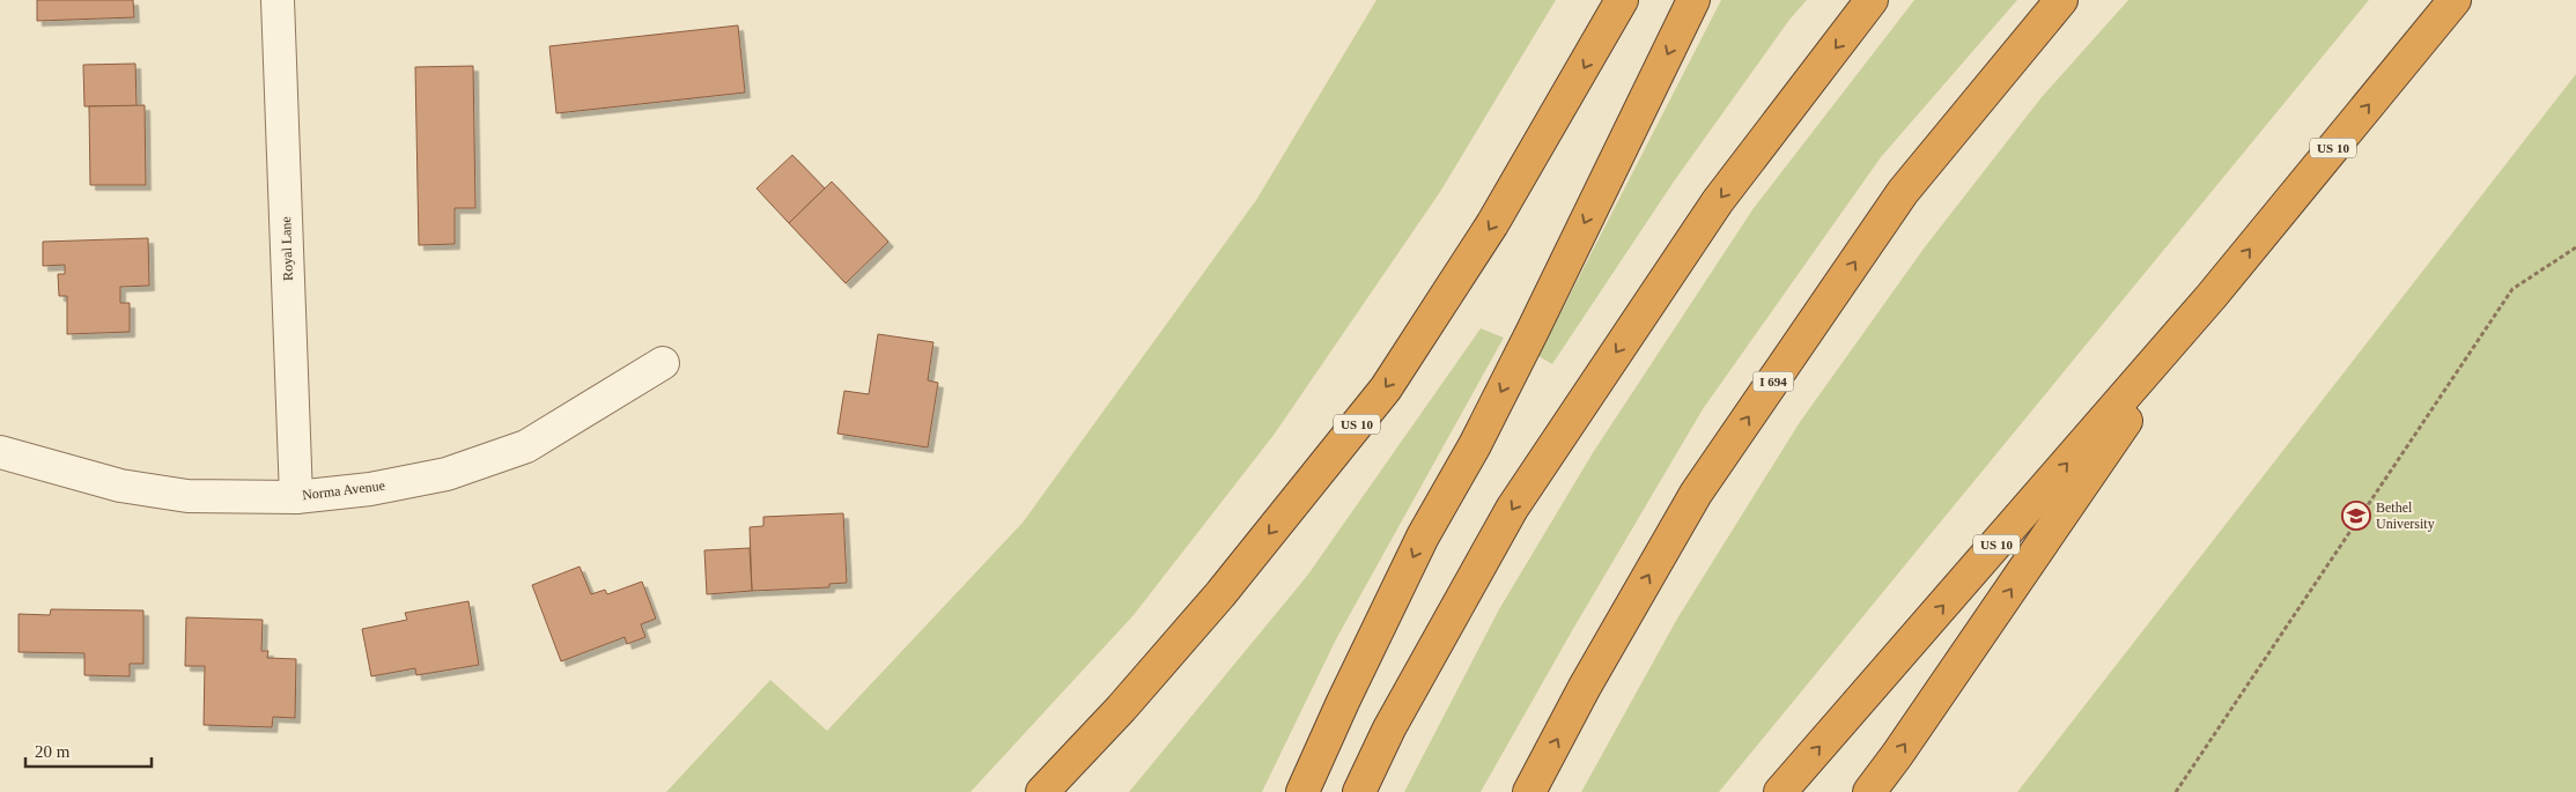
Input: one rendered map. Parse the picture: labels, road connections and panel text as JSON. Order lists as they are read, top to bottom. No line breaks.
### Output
{"streets":{"highway":["US 10","I 694"],"street":["Royal Lane","Norma Avenue"]},"crossings":[["Royal Lane","Norma Avenue"]],"places":{"school or university":["Bethel University"]},"scale_bar":"20 m"}
